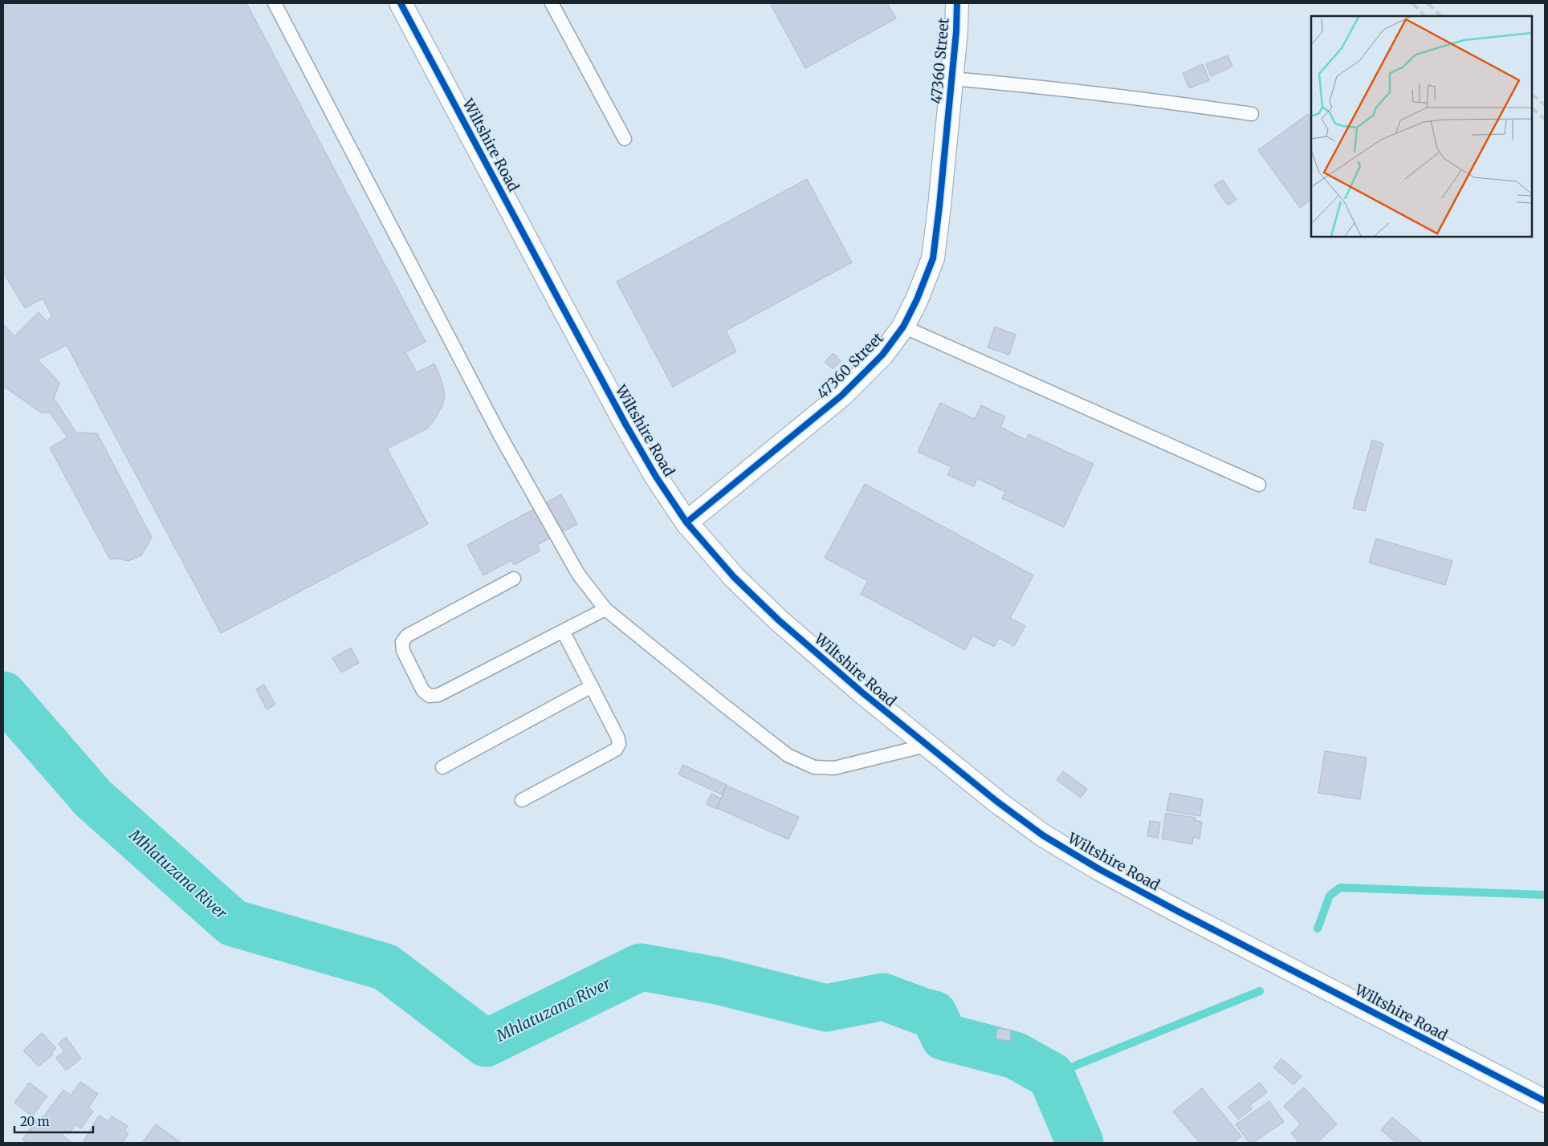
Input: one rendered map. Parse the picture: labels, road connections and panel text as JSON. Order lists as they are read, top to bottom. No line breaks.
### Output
{"streets":{"street":["47360 Street","Wiltshire Road"]},"crossings":[["47360 Street","Wiltshire Road"]],"water":["Mhlatuzana River"],"scale_bar":"20 m"}
